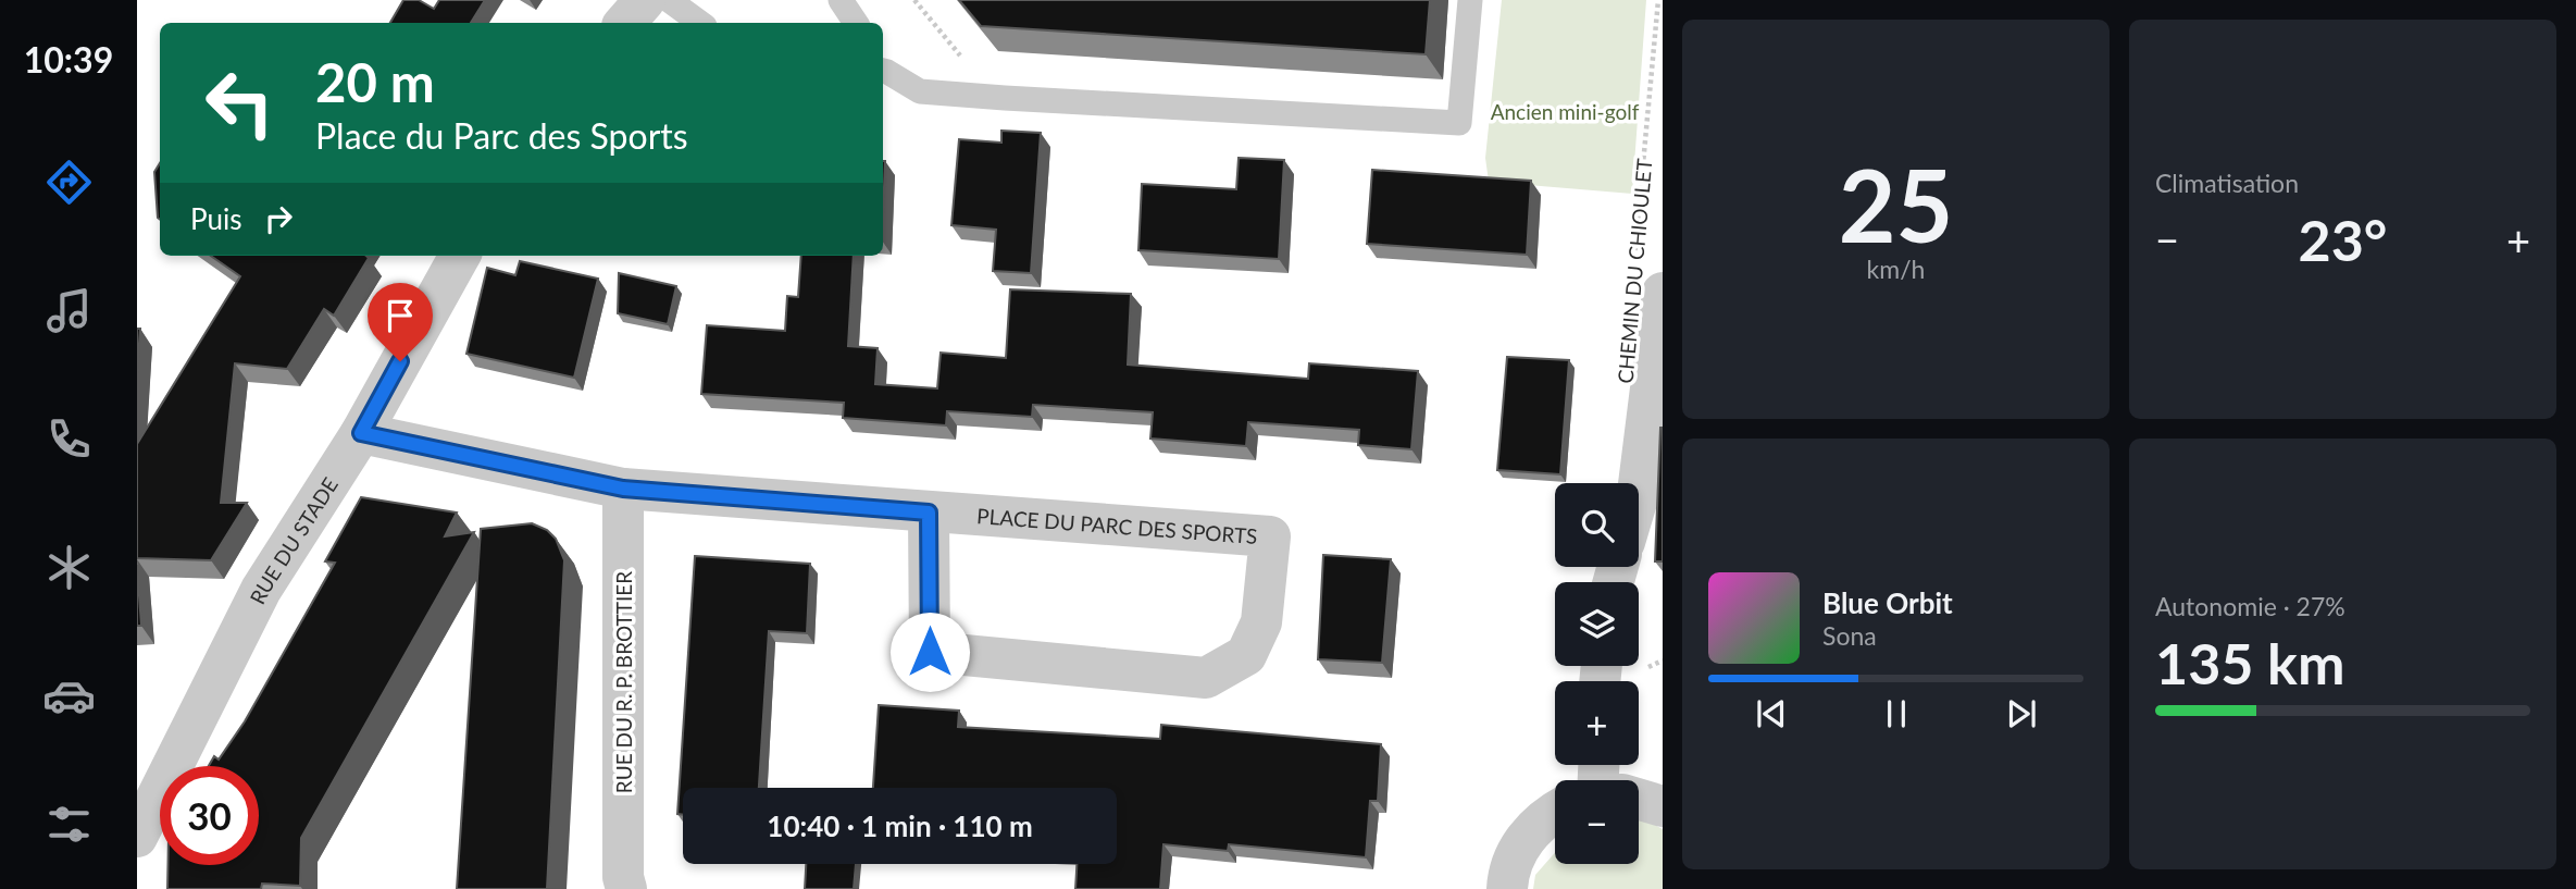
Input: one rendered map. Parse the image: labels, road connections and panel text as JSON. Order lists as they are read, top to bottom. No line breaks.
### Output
{"streets":{"street":["CHEMIN DU CHIOULET","PLACE DU PARC DES SPORTS","RUE DU STADE","RUE DU R. P. BROTTIER"]},"crossings":[["PLACE DU PARC DES SPORTS","RUE DU STADE"],["PLACE DU PARC DES SPORTS","RUE DU R. P. BROTTIER"]],"parks":["Ancien mini-golf"],"page":{"tabs":"10:39","tile":[["25","km/h"],"Climatisation",["Autonomie · 27%","135 km"]],"turn":["20 m","Place du Parc des Sports"],"then":"Puis","heat":["−","23°","+"],"map_buttons":["+","−"],"song":["Blue Orbit","Sona"],"limit":"30","trip":"10:40 · 1 min · 110 m"}}
